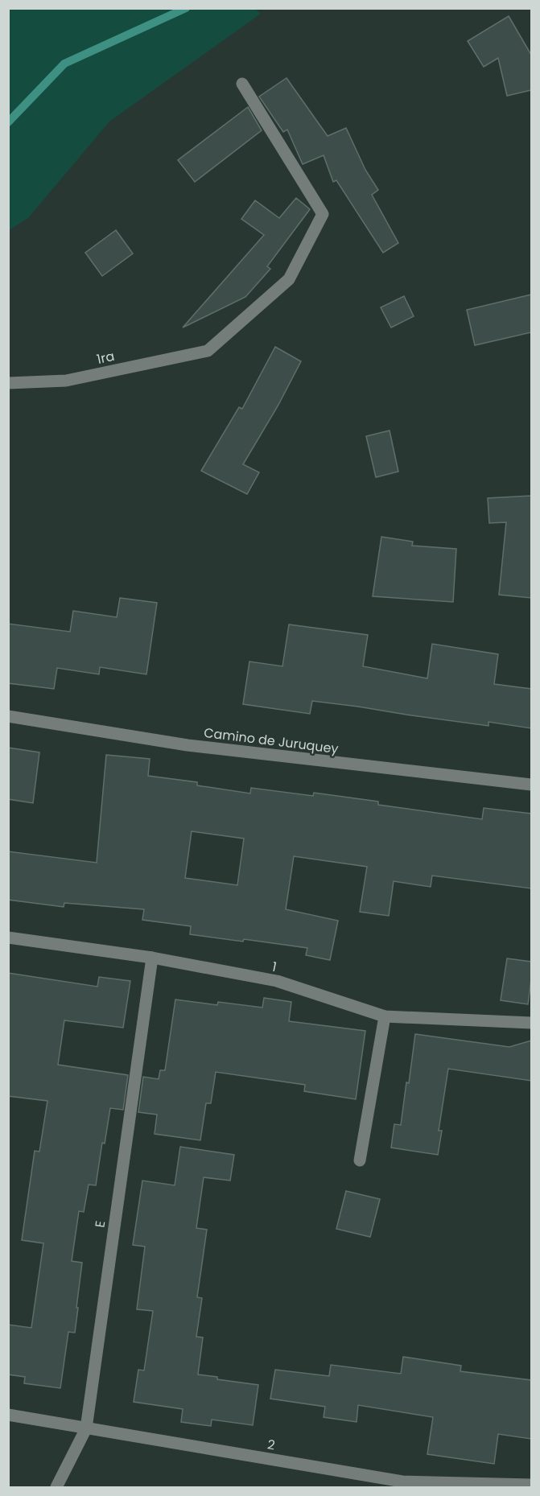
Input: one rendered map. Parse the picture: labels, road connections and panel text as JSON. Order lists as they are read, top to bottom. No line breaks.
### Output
{"streets":{"street":["1ra","Camino de Juruquey","1","E","2"]},"crossings":[["1","E"],["E","2"]]}
